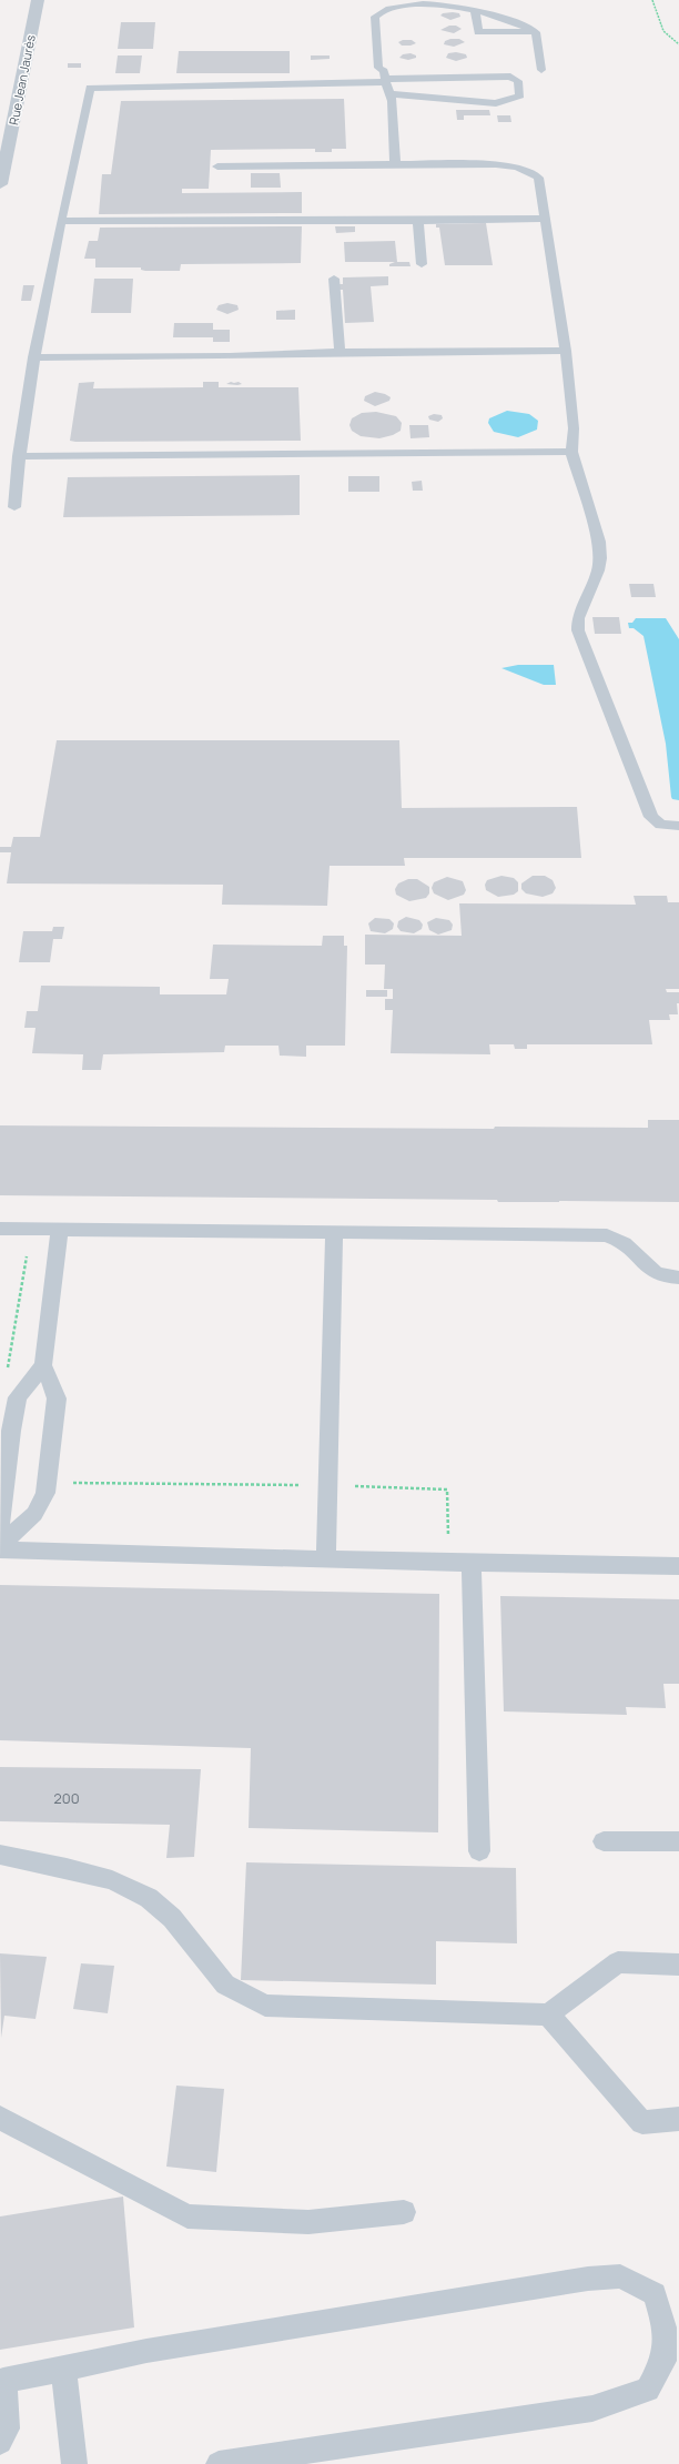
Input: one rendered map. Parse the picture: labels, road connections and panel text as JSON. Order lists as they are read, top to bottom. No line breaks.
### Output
{"streets":{"street":["Rue Jean Jaurès"]},"house_numbers":["200"]}
